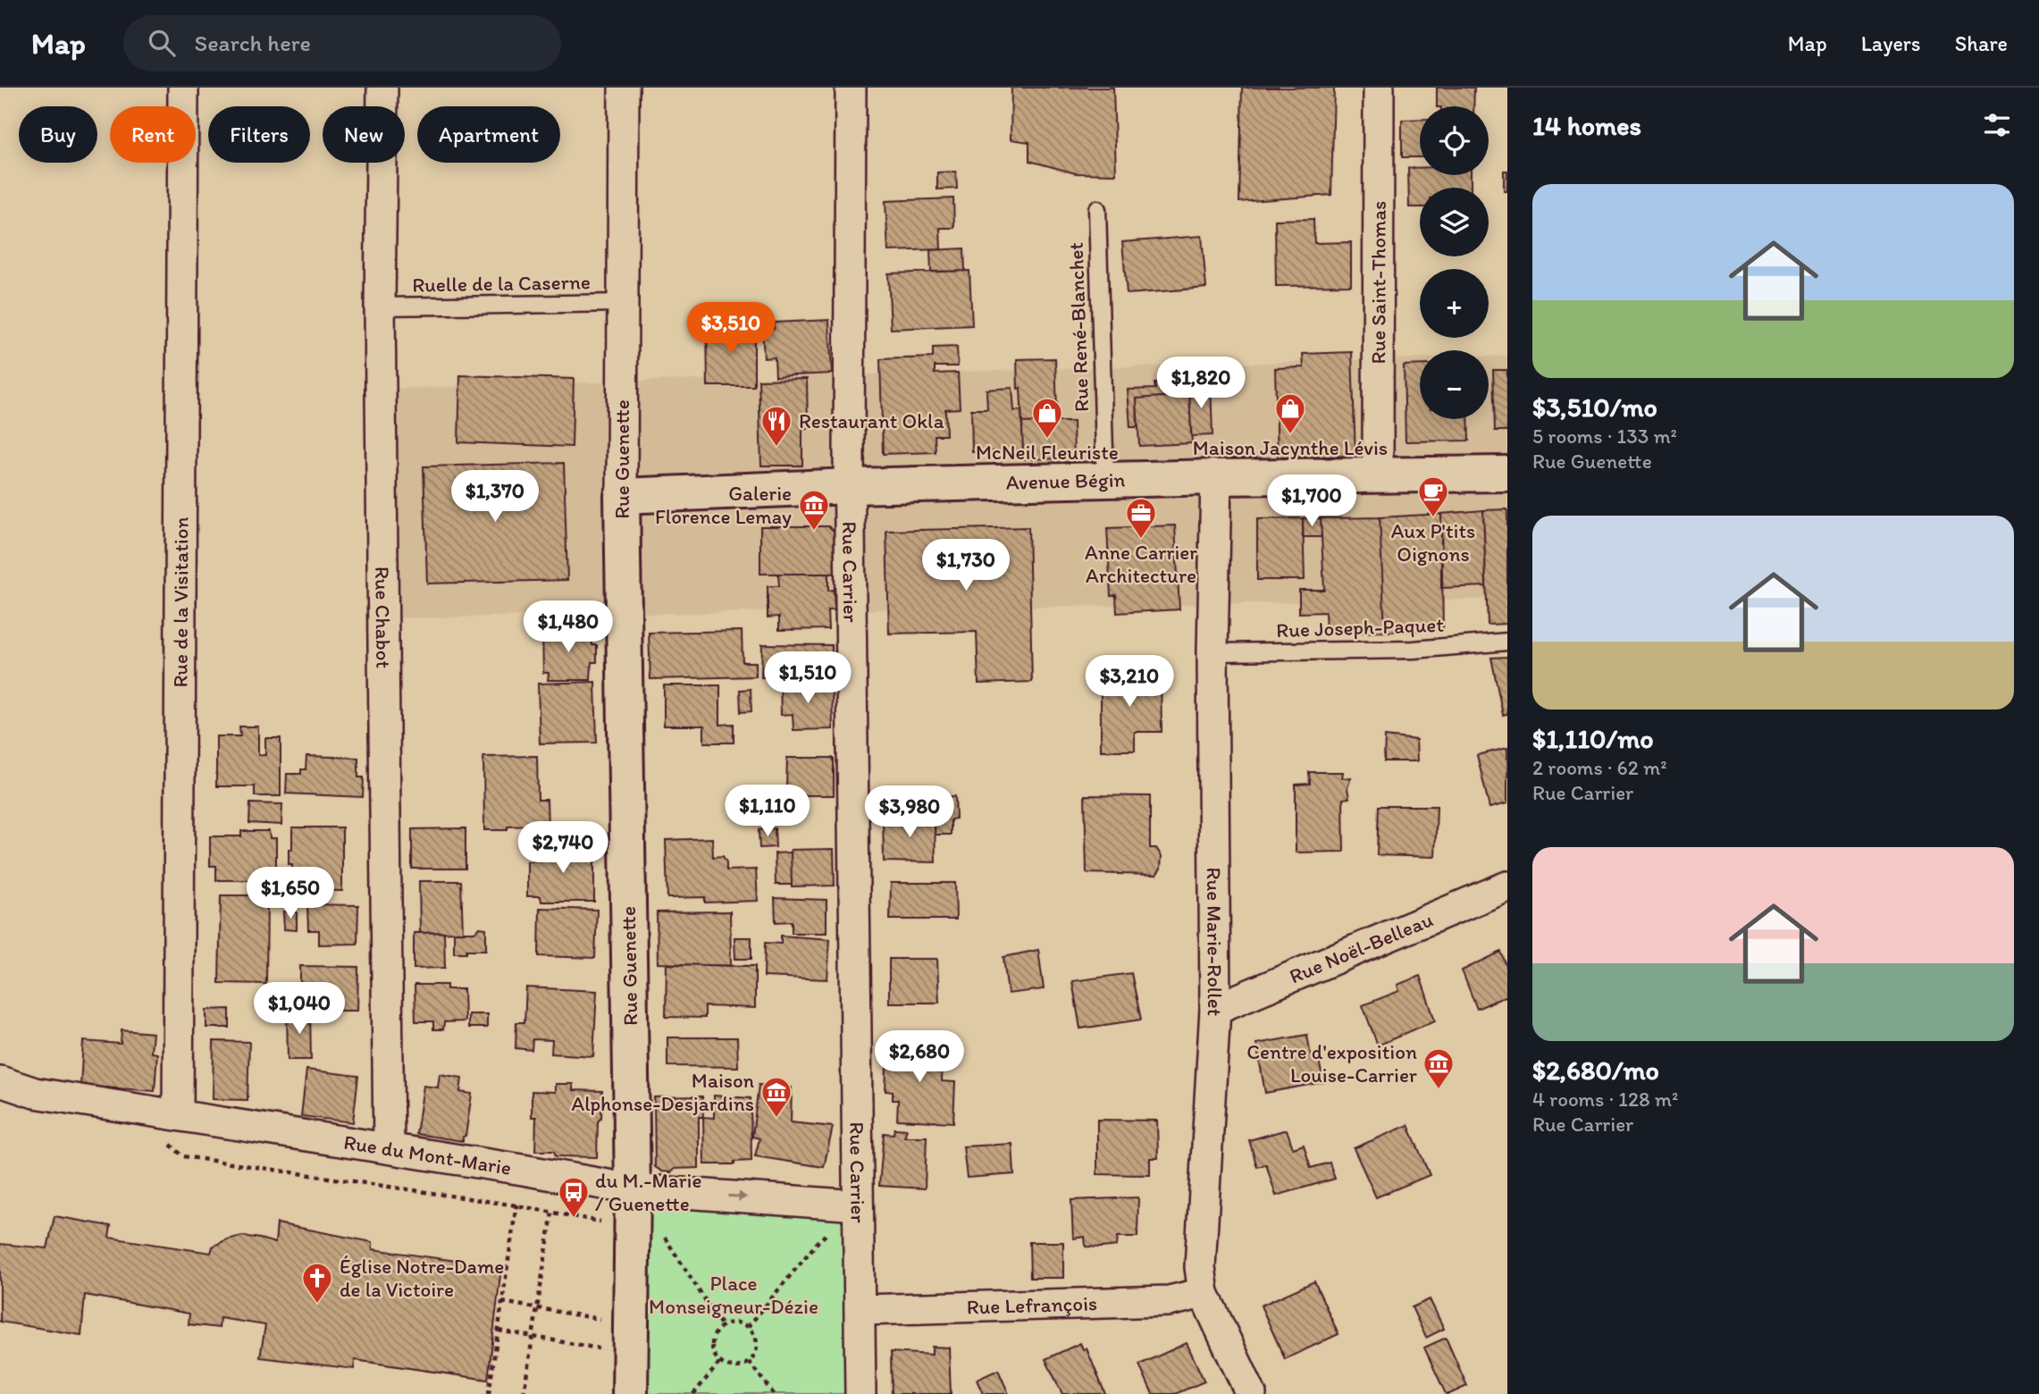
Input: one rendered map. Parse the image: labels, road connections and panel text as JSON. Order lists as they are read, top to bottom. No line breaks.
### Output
{"streets":{"street":["Rue Saint-Thomas","Rue Guenette","Avenue Bégin","Rue Carrier","Rue de la Visitation","Rue Chabot","Rue Marie-Rollet","Rue Noël-Belleau","Rue du Mont-Marie","Rue Lefrançois"],"lane":["Ruelle de la Caserne","Rue René-Blanchet","Rue Joseph-Paquet"]},"crossings":[["Rue Saint-Thomas","Avenue Bégin"],["Ruelle de la Caserne","Rue Guenette"],["Ruelle de la Caserne","Rue Chabot"],["Rue René-Blanchet","Avenue Bégin"],["Rue Guenette","Avenue Bégin"],["Rue Guenette","Rue du Mont-Marie"],["Avenue Bégin","Rue Carrier"],["Avenue Bégin","Rue Marie-Rollet"],["Rue Carrier","Rue du Mont-Marie"],["Rue Carrier","Rue Lefrançois"],["Rue de la Visitation","Rue du Mont-Marie"],["Rue Chabot","Rue du Mont-Marie"],["Rue Joseph-Paquet","Rue Marie-Rollet"],["Rue Marie-Rollet","Rue Noël-Belleau"],["Rue Marie-Rollet","Rue Lefrançois"]],"parks":["Place Monseigneur-Dézie"],"places":{"shop":["Maison Jacynthe Lévis","McNeil Fleuriste"],"restaurant":["Restaurant Okla"],"cafe":["Aux P'tits Oignons"],"museum":["Galerie Florence Lemay","Centre d'exposition Louise-Carrier","Maison Alphonse-Desjardins"],"office":["Anne Carrier Architecture"],"bus stop":["du M.-Marie / Guenette"],"church":["Église Notre-Dame de la Victoire"]},"page":{"header":"Map","search":"Search here","nav":["Map","Layers","Share"],"heading":"14 homes","map_buttons":["+","−"],"chip":["Buy","Rent","Filters","New","Apartment"],"list":[{"name":"$3,510/mo","note":"5 rooms · 133 m² · Rue Guenette"},{"name":"$1,110/mo","note":"2 rooms · 62 m² · Rue Carrier"},{"name":"$2,680/mo","note":"4 rooms · 128 m² · Rue Carrier"}],"price":["$3,510","$1,820","$1,370","$1,700","$1,730","$1,480","$1,510","$3,210","$1,110","$3,980","$2,740","$1,650","$1,040","$2,680"]}}
